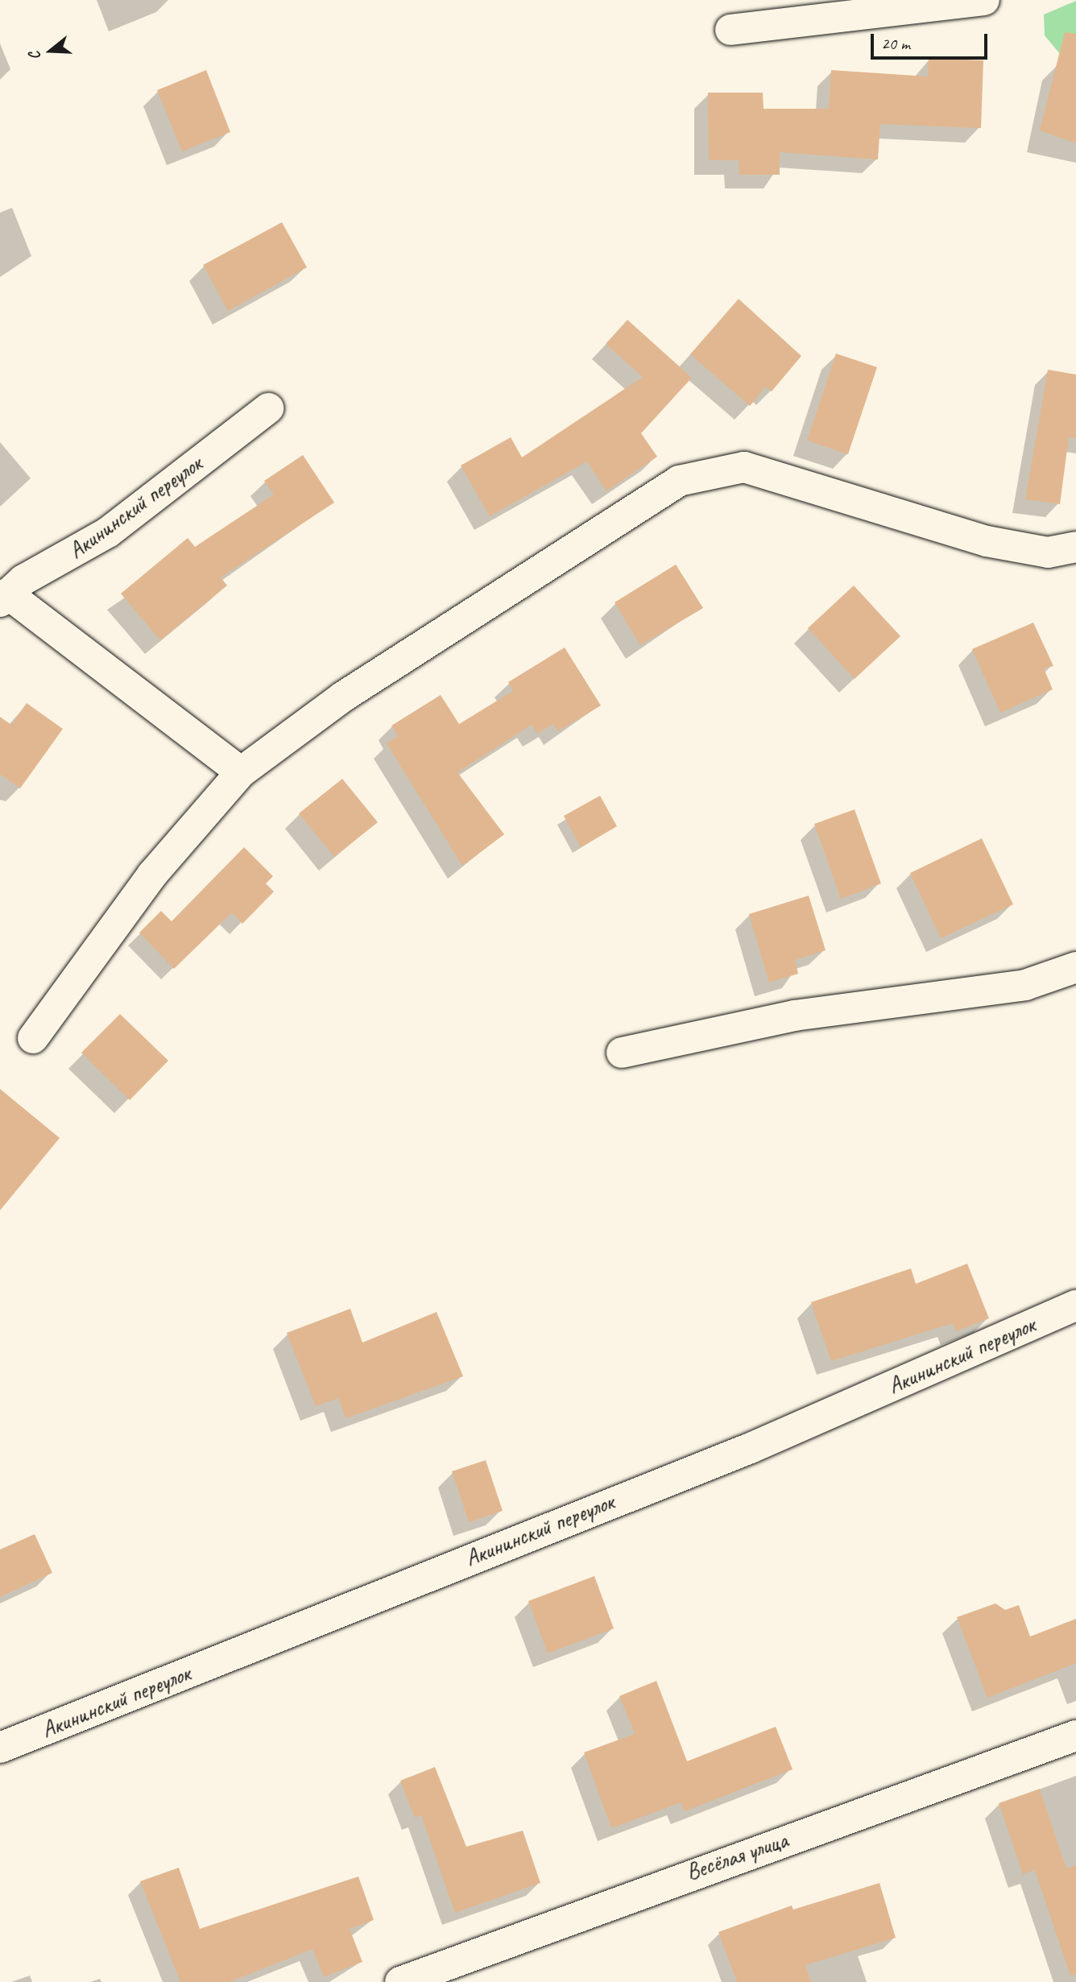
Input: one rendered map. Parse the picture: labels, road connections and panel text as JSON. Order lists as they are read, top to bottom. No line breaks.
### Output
{"streets":{"street":["Акининский переулок","Весёлая улица"]},"scale_bar":"20 m","north":"left"}
